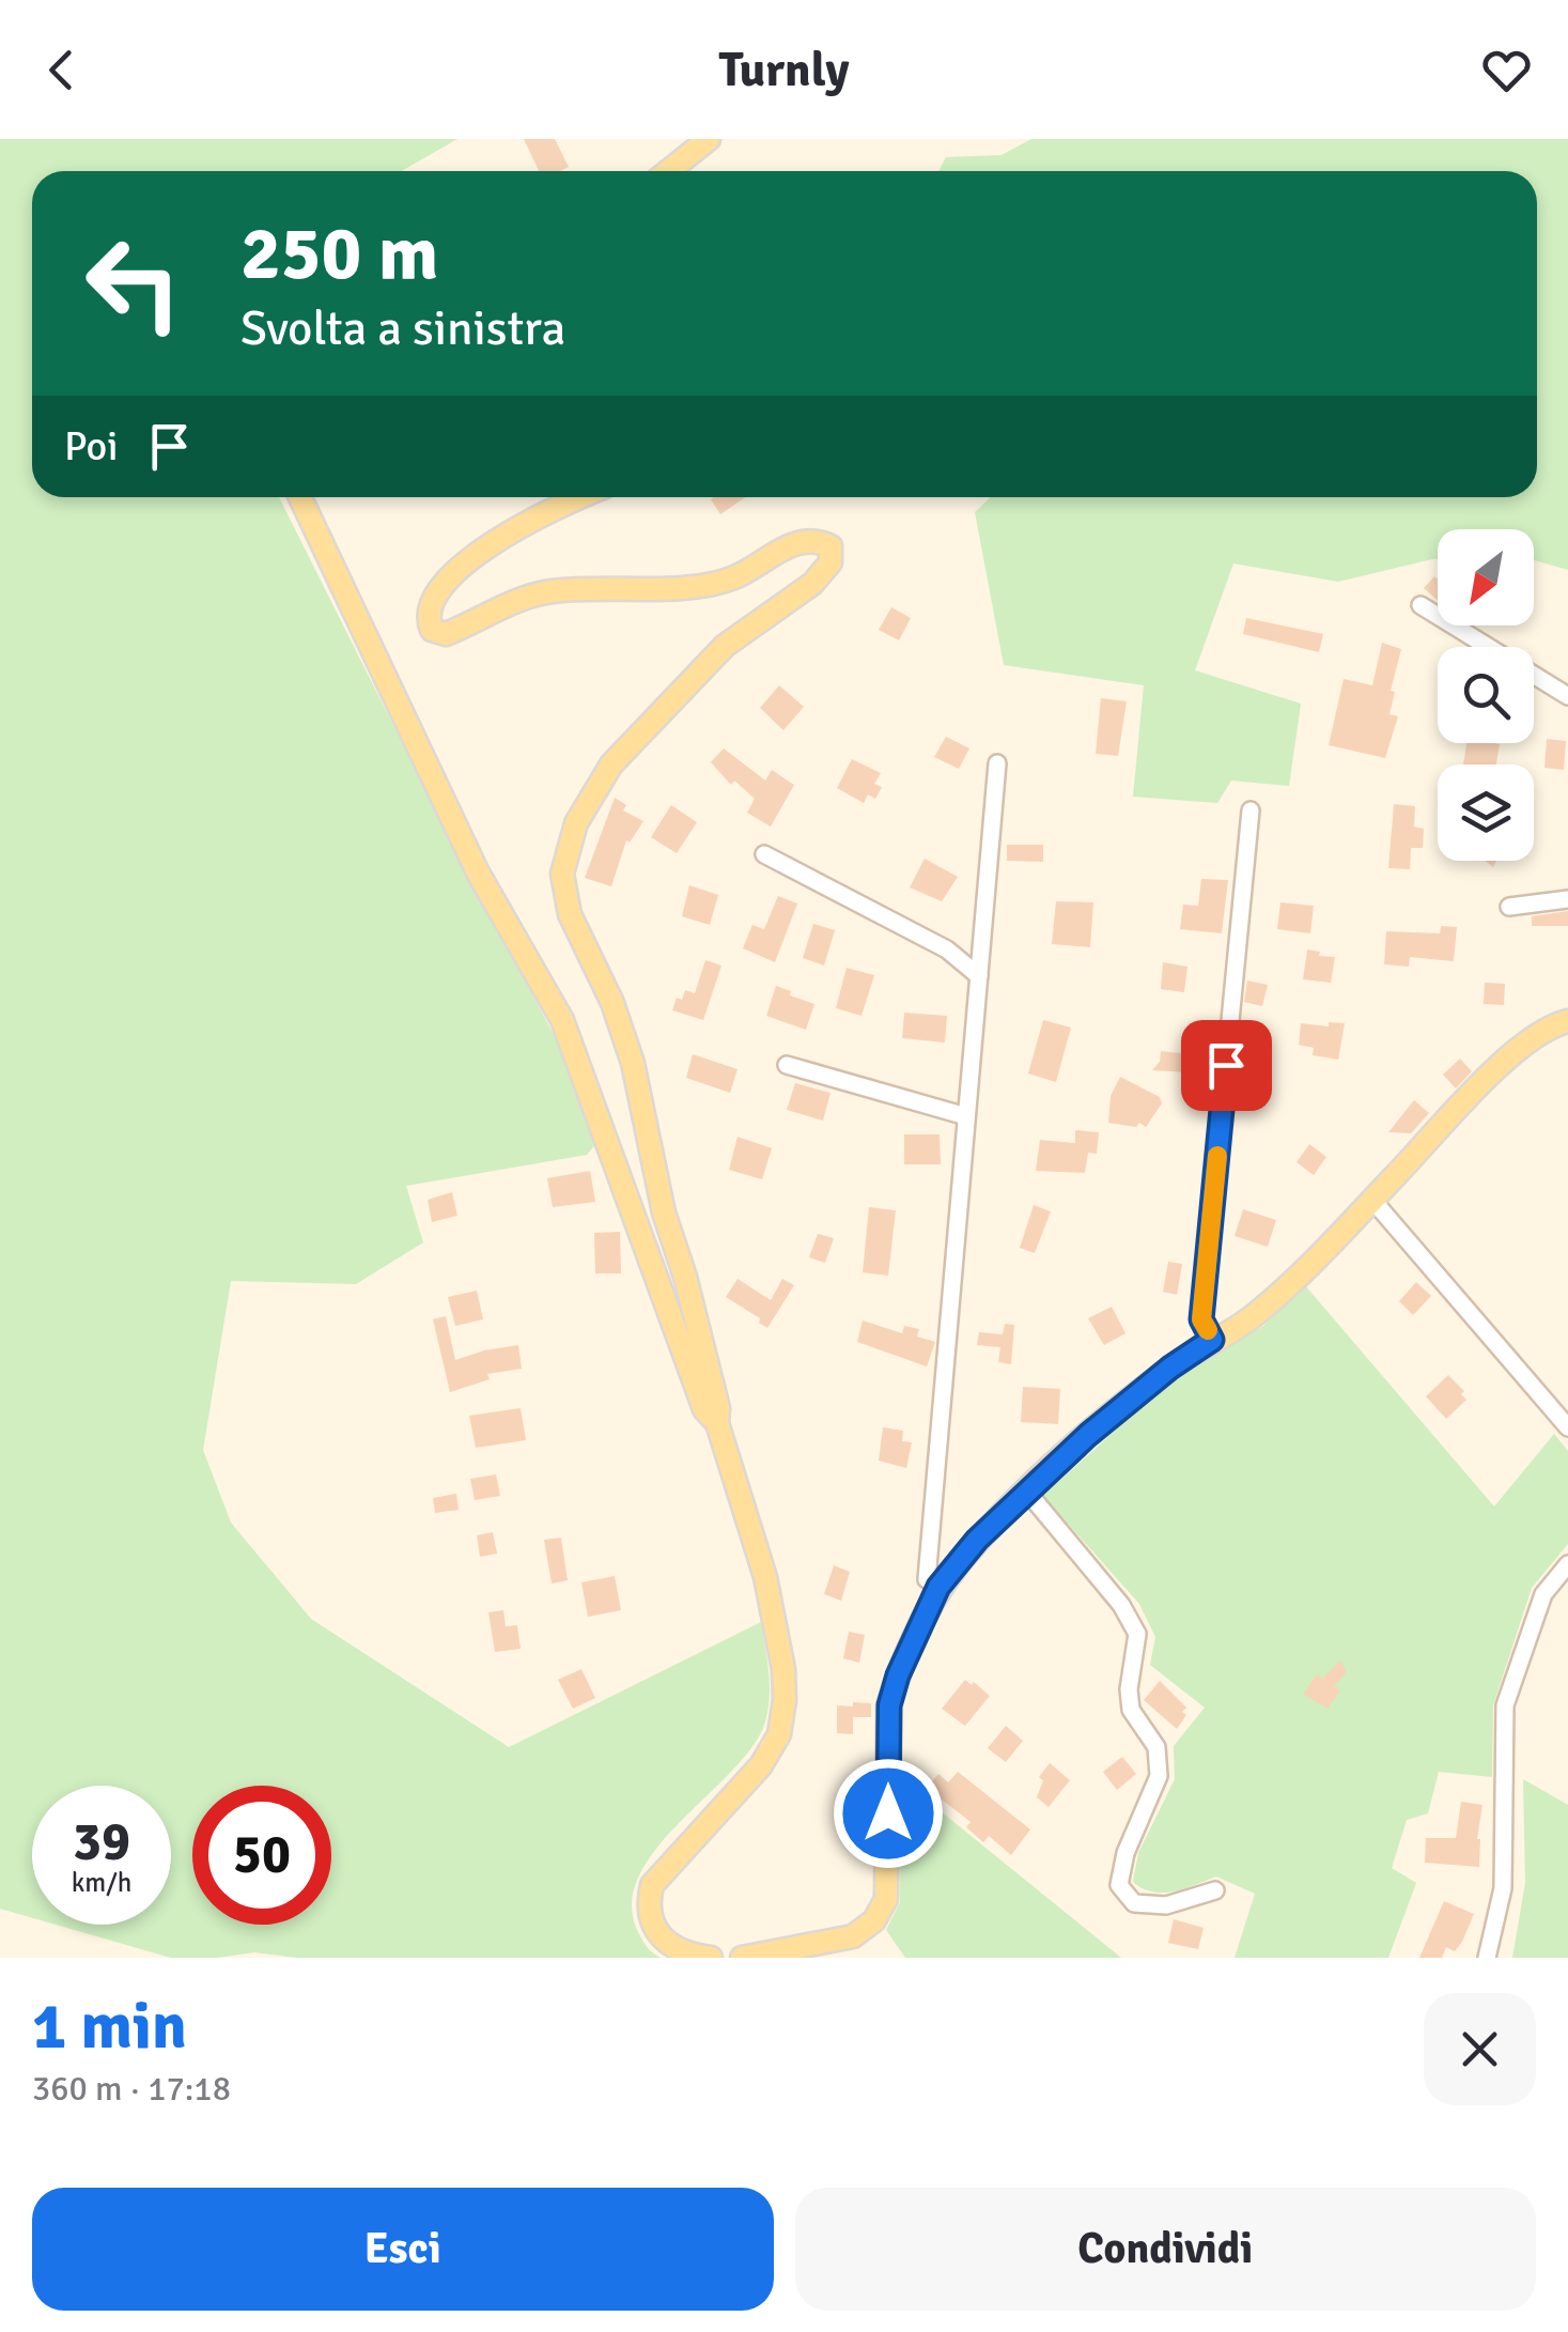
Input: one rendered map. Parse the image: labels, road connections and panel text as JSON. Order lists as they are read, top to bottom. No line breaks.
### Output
{"north":"bottom left","page":{"header":"Turnly","turn":["250 m","Svolta a sinistra"],"then":"Poi","speed":"39 km/h","limit":"50","heading":["1 min","360 m · 17:18"],"buttons":["Esci","Condividi"]}}
